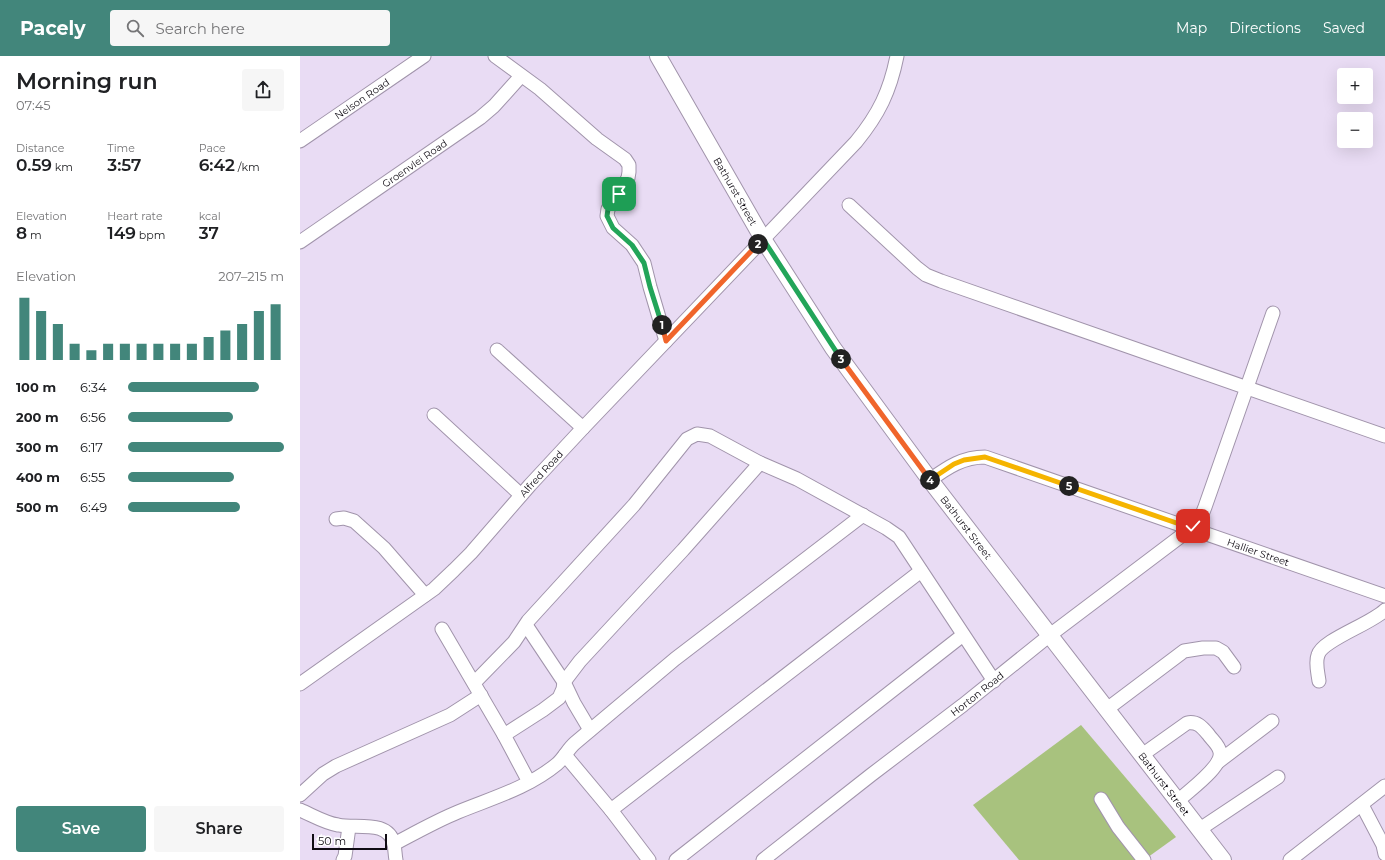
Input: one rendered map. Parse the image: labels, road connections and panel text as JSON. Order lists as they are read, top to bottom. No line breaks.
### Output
{"streets":{"main road":["Bathurst Street"],"street":["Nelson Road","Groenvlei Road","Alfred Road","Hallier Street","Horton Road"]},"crossings":[["Bathurst Street","Alfred Road"],["Bathurst Street","Hallier Street"],["Bathurst Street","Horton Road"],["Hallier Street","Horton Road"]],"scale_bar":"50 m","page":{"header":"Pacely","search":"Search here","nav":["Map","Directions","Saved"],"heading":["Morning run","07:45"],"map_buttons":["+","−"],"stats":[["Distance","0.59 km"],["Time","3:57"],["Pace","6:42 /km"],["Elevation","8 m"],["Heart rate","149 bpm"],["kcal","37"]],"pins":["2","1","3","4","5"],"chart":["Elevation","207–215 m"],"list":[{"name":"100 m","note":"6:34"},{"name":"200 m","note":"6:56"},{"name":"300 m","note":"6:17"},{"name":"400 m","note":"6:55"},{"name":"500 m","note":"6:49"}],"buttons":["Save","Share"],"scale":"50 m"}}
